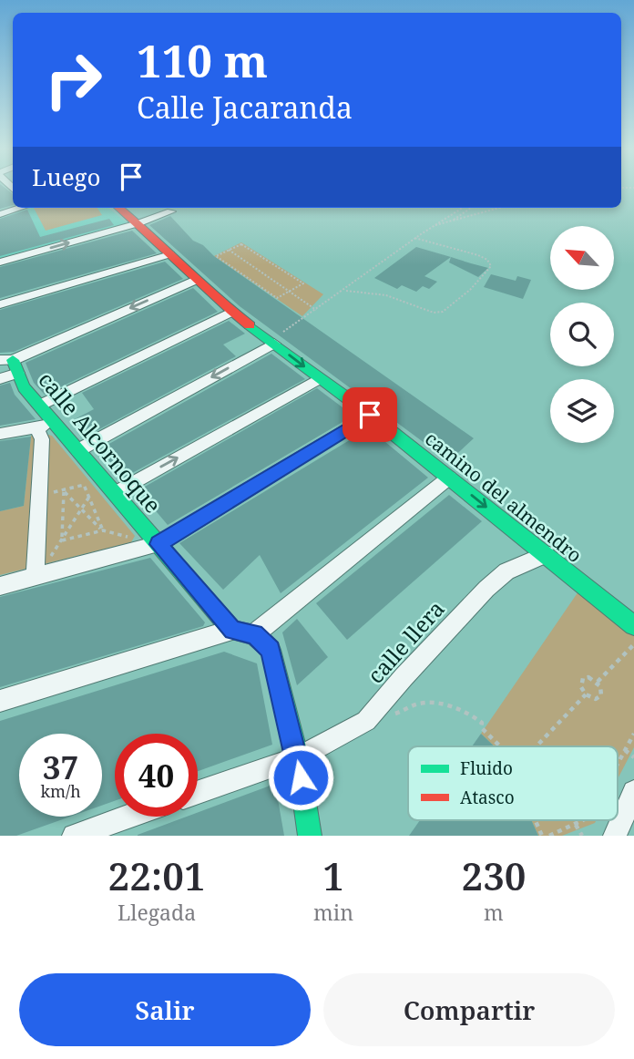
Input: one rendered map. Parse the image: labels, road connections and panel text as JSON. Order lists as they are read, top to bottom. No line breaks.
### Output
{"streets":{"street":["calle Alcornoque","camino del almendro","calle llera"]},"crossings":[["camino del almendro","calle llera"]],"legend":["Fluido","Atasco"],"north":"top left","page":{"turn":["110 m","Calle Jacaranda"],"then":"Luego","speed":"37 km/h","limit":"40","eta":["22:01","Llegada","1","min","230","m"],"buttons":["Salir","Compartir"]}}
